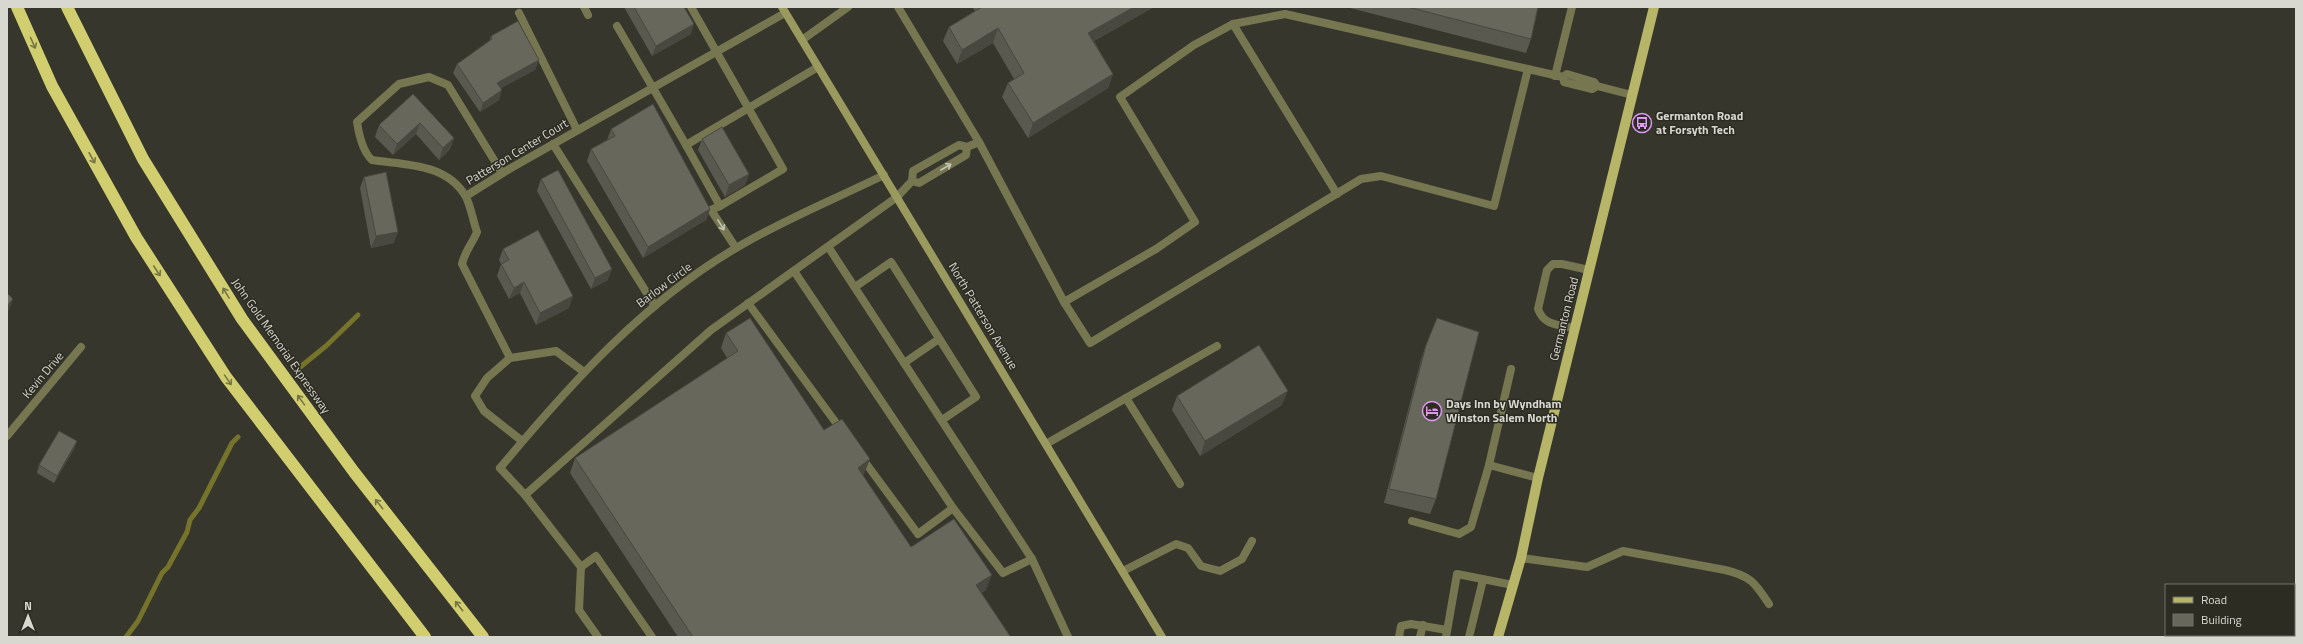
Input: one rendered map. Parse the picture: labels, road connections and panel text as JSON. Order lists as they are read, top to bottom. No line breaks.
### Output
{"streets":{"highway":["John Gold Memorial Expressway"],"main road":["North Patterson Avenue","Germanton Road"],"street":["Patterson Center Court","Barlow Circle","Kevin Drive"]},"crossings":[["Patterson Center Court","North Patterson Avenue"],["Barlow Circle","North Patterson Avenue"]],"places":{"bus stop":["Germanton Road at Forsyth Tech"],"hotel":["Days Inn by Wyndham Winston Salem North"]},"legend":["Road","Building"],"north":"top"}
